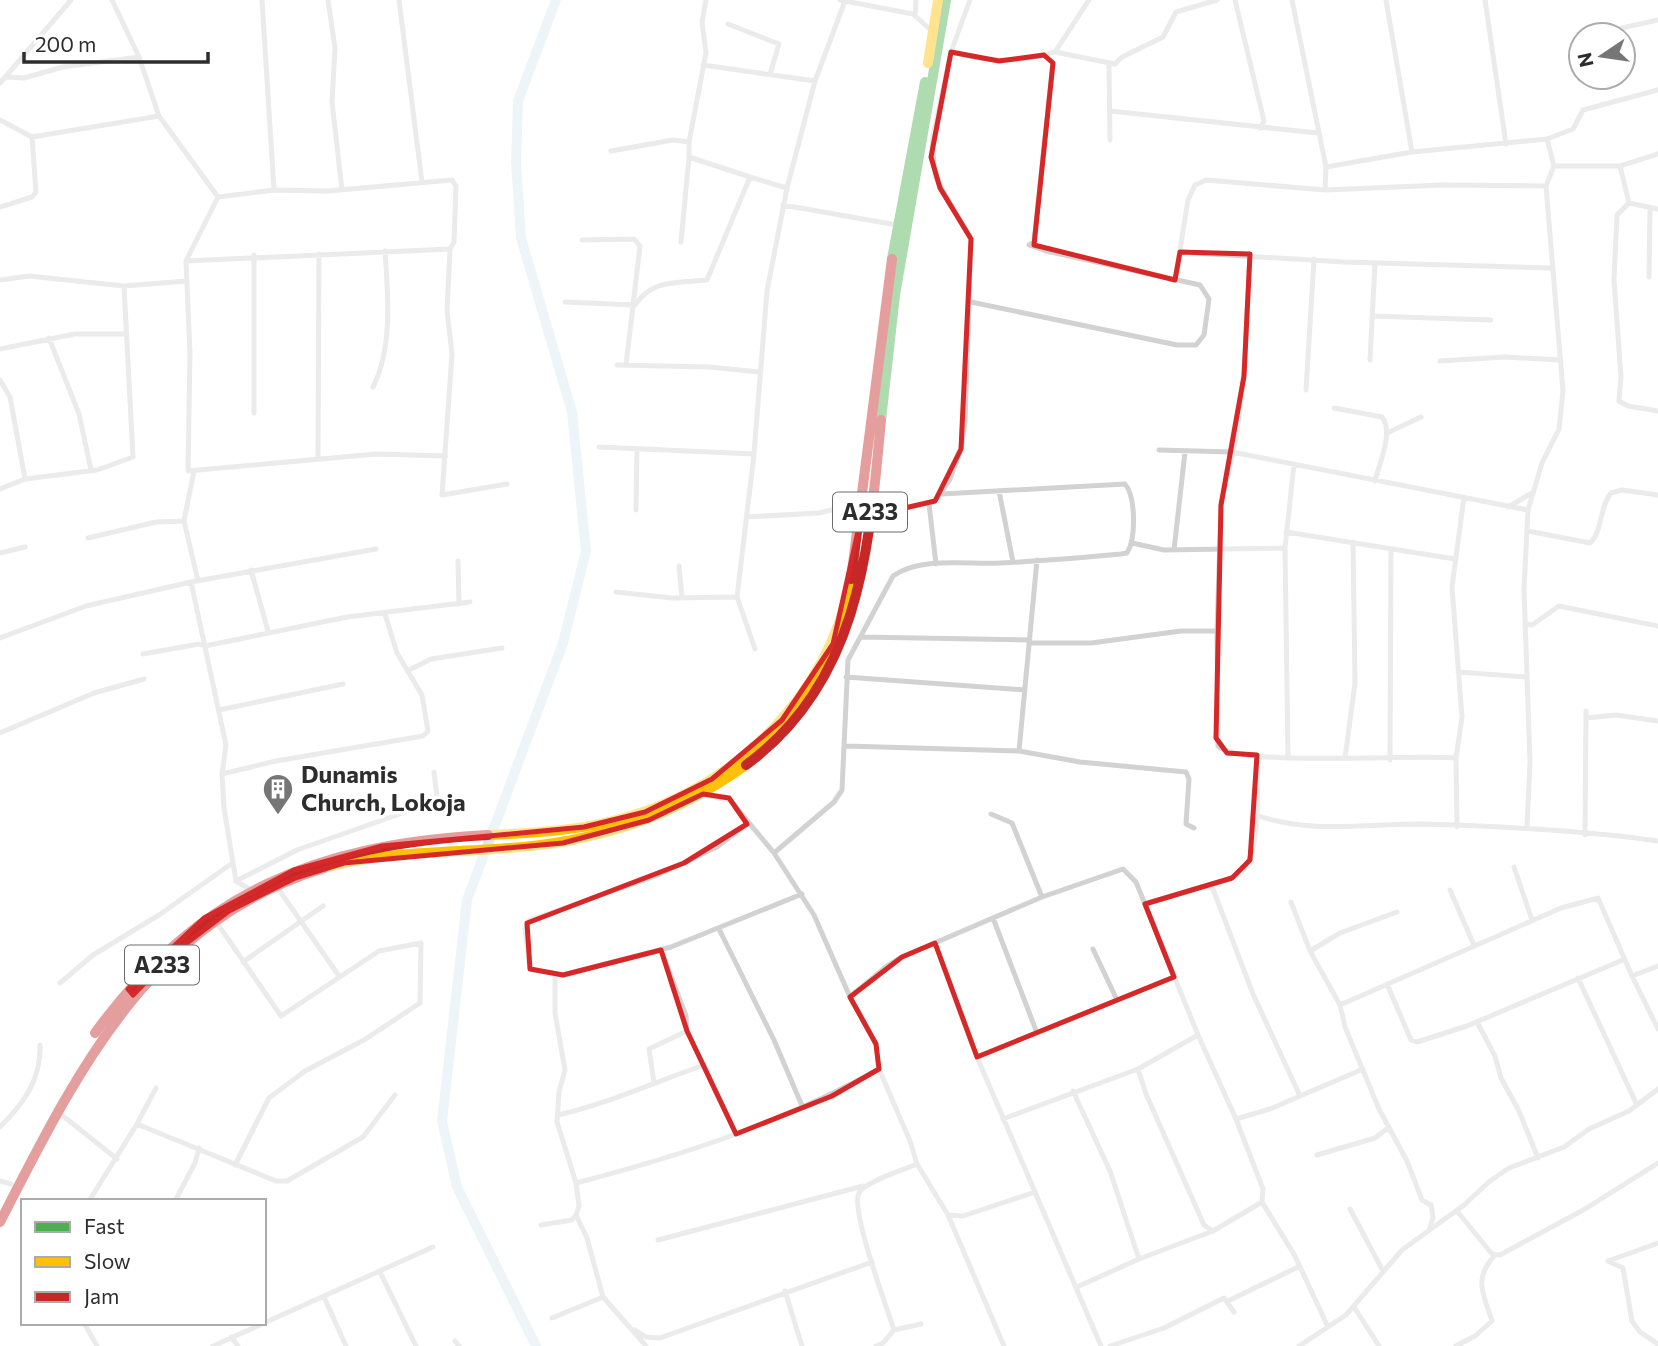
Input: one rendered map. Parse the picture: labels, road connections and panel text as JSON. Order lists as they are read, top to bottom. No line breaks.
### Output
{"streets":{"highway":["A233"]},"places":{"building":["Dunamis Church, Lokoja"]},"legend":["Fast","Slow","Jam"],"scale_bar":"200 m","north":"left"}
